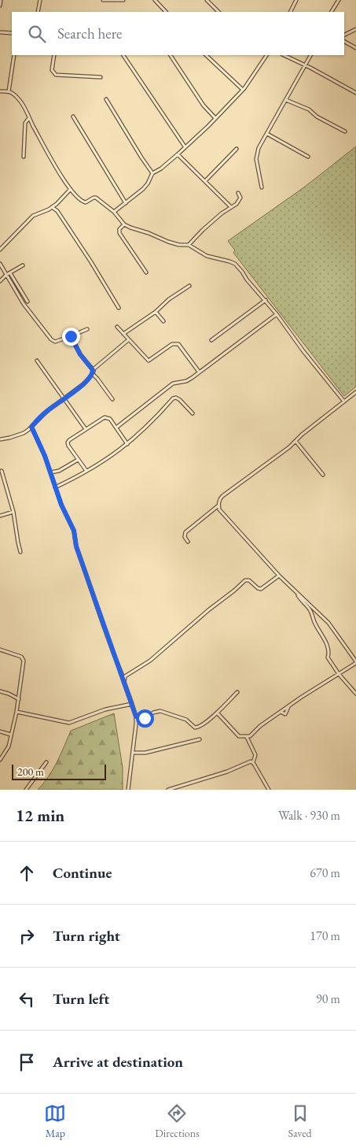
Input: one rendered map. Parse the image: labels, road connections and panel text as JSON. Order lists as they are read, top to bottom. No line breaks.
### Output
{"scale_bar":"200 m","page":{"search":"Search here","scale":"200 m","heading":["12 min","Walk · 930 m"],"list":[["Continue","670 m"],["Turn right","170 m"],["Turn left","90 m"],"Arrive at destination"],"nav":["Map","Directions","Saved"]}}
